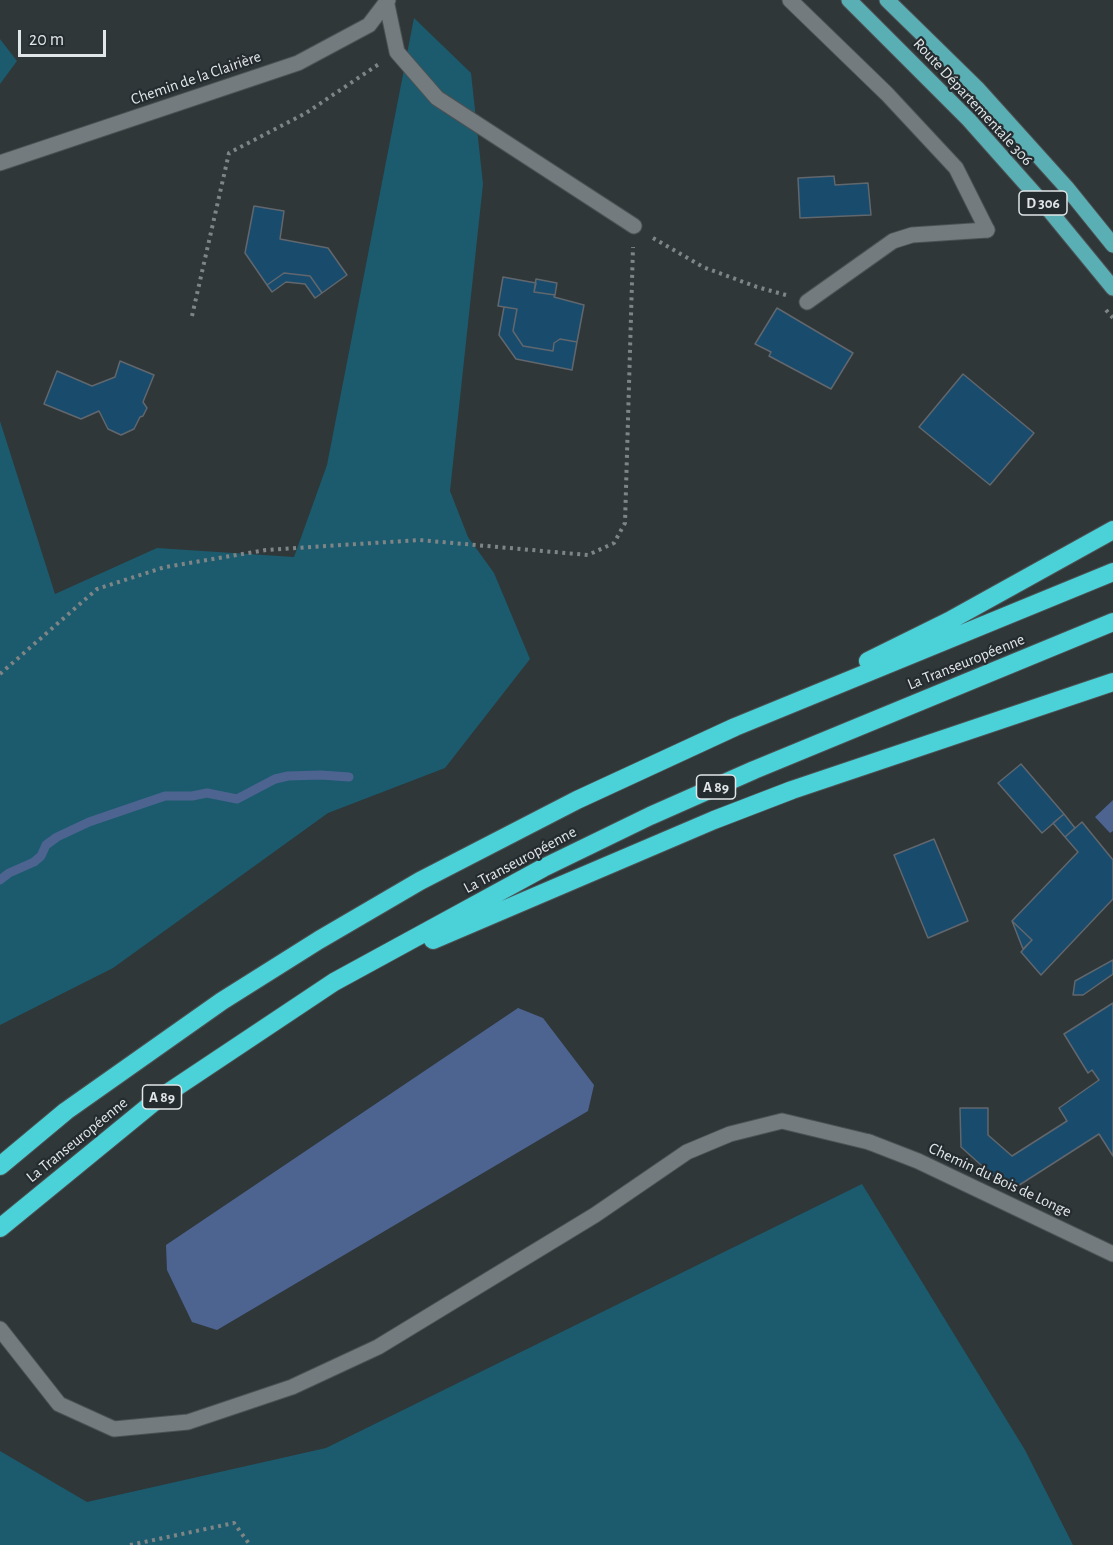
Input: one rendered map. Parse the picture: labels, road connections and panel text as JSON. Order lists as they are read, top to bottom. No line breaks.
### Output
{"streets":{"highway":["La Transeuropéenne","A 89"],"main road":["Route Départementale 306","D 306"],"street":["Chemin de la Clairière","Chemin du Bois de Longe"]},"scale_bar":"20 m"}
